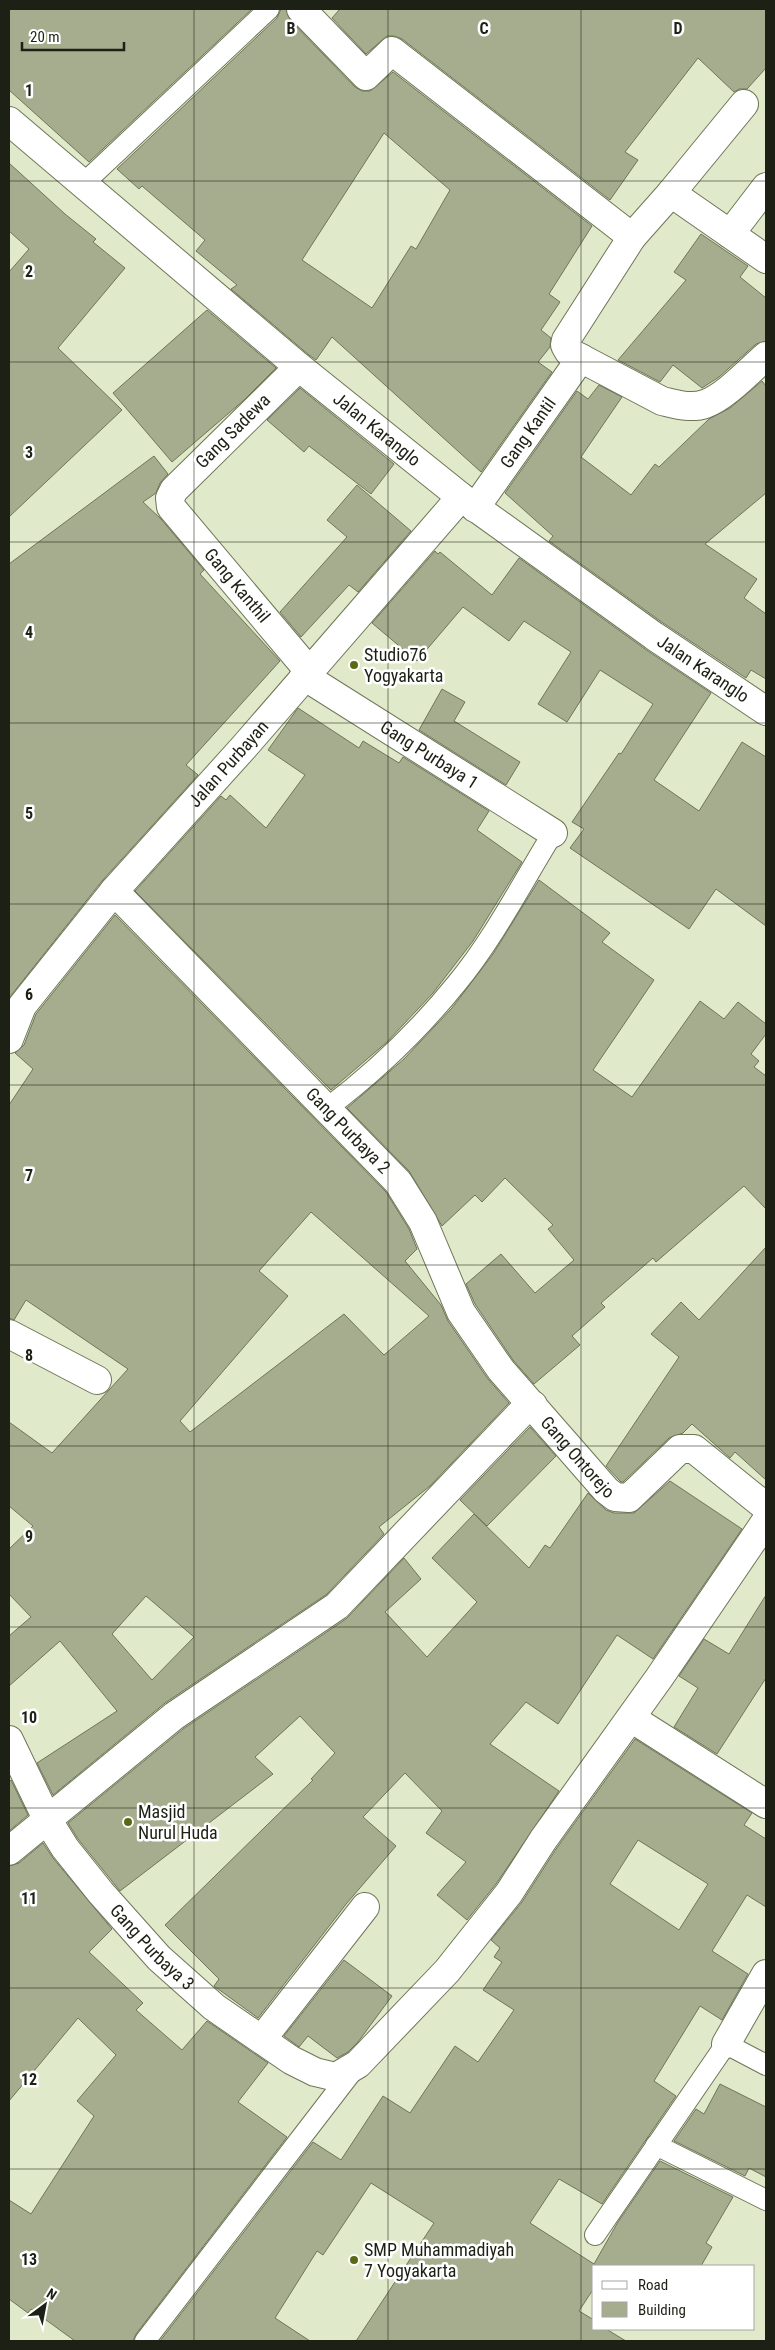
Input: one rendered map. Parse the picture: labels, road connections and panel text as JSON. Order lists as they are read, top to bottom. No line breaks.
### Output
{"streets":{"street":["Jalan Karanglo","Gang Sadewa","Gang Kantil","Gang Kanthil","Gang Purbaya 1","Jalan Purbayan","Gang Purbaya 2","Gang Ontorejo","Gang Purbaya 3"]},"crossings":[["Jalan Karanglo","Gang Sadewa"],["Jalan Karanglo","Gang Kantil"],["Jalan Karanglo","Jalan Purbayan"],["Gang Sadewa","Gang Kanthil"],["Gang Kantil","Jalan Purbayan"],["Gang Kanthil","Gang Purbaya 1"],["Gang Kanthil","Jalan Purbayan"],["Gang Purbaya 1","Jalan Purbayan"],["Jalan Purbayan","Gang Purbaya 2"],["Gang Purbaya 2","Gang Ontorejo"]],"places":["Studio76 Yogyakarta","Masjid Nurul Huda","SMP Muhammadiyah 7 Yogyakarta"],"legend":["Road","Building"],"scale_bar":"20 m","north":"top right","grid":{"columns":["B","C","D"],"rows":["1","2","3","4","5","6","7","8","9","10","11","12","13"]}}
